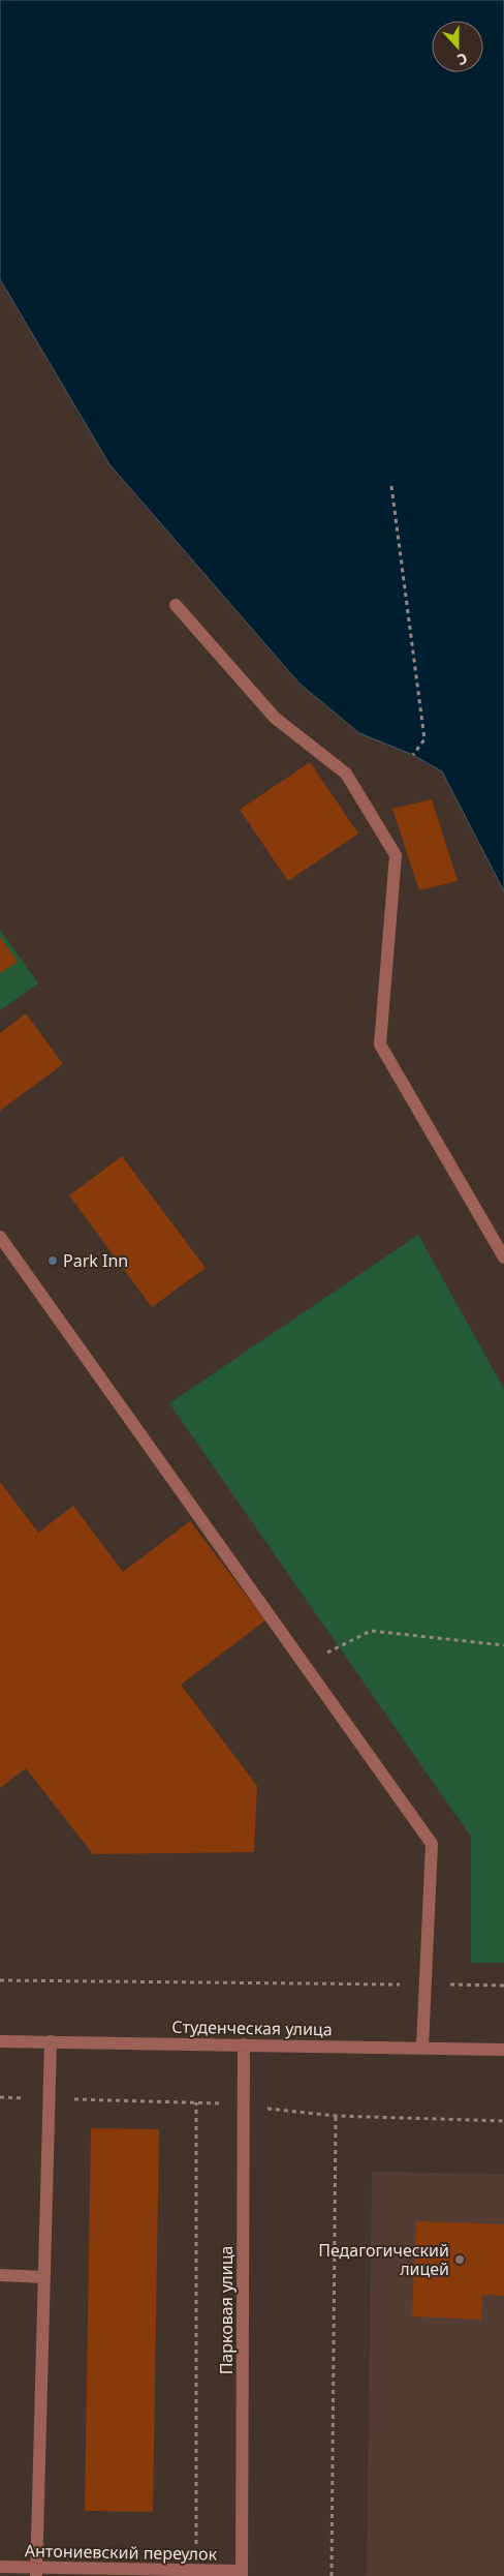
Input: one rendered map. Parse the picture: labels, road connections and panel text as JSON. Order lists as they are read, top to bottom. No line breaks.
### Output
{"streets":{"street":["Студенческая улица","Парковая улица","Антониевский переулок"]},"crossings":[["Студенческая улица","Парковая улица"],["Парковая улица","Антониевский переулок"]],"places":["Park Inn","Педагогический лицей"],"north":"bottom"}
